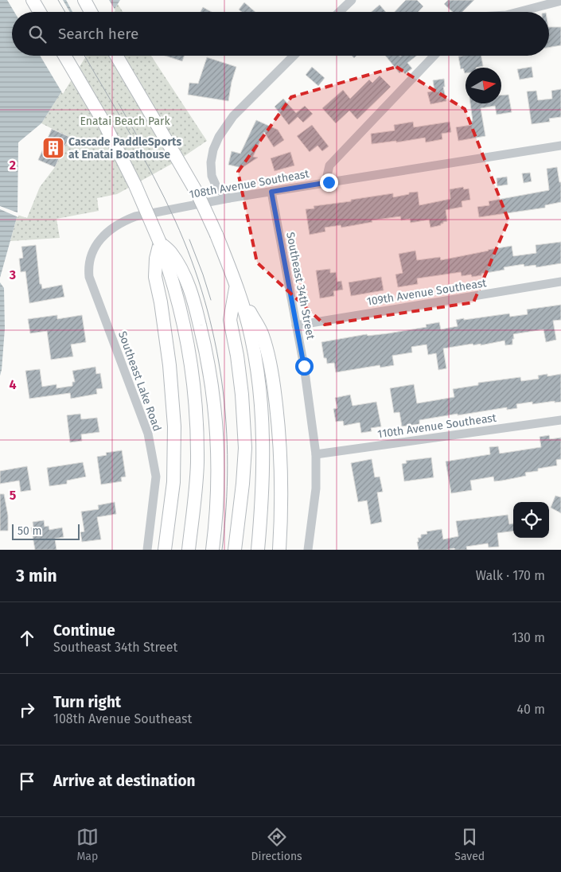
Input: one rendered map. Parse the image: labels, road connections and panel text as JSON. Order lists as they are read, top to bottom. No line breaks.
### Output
{"streets":{"street":["108th Avenue Southeast","Southeast 34th Street","109th Avenue Southeast","Southeast Lake Road","110th Avenue Southeast"]},"crossings":[["108th Avenue Southeast","Southeast 34th Street"],["108th Avenue Southeast","Southeast Lake Road"],["Southeast 34th Street","109th Avenue Southeast"],["Southeast 34th Street","110th Avenue Southeast"]],"parks":["Enatai Beach Park"],"places":{"building":["Cascade PaddleSports at Enatai Boathouse"]},"scale_bar":"50 m","north":"right","page":{"search":"Search here","scale":"50 m","heading":["3 min","Walk · 170 m"],"list":[["Continue","Southeast 34th Street","130 m"],["Turn right","108th Avenue Southeast","40 m"],"Arrive at destination"],"nav":["Map","Directions","Saved"]},"grid":{"rows":["2","3","4","5"]}}
